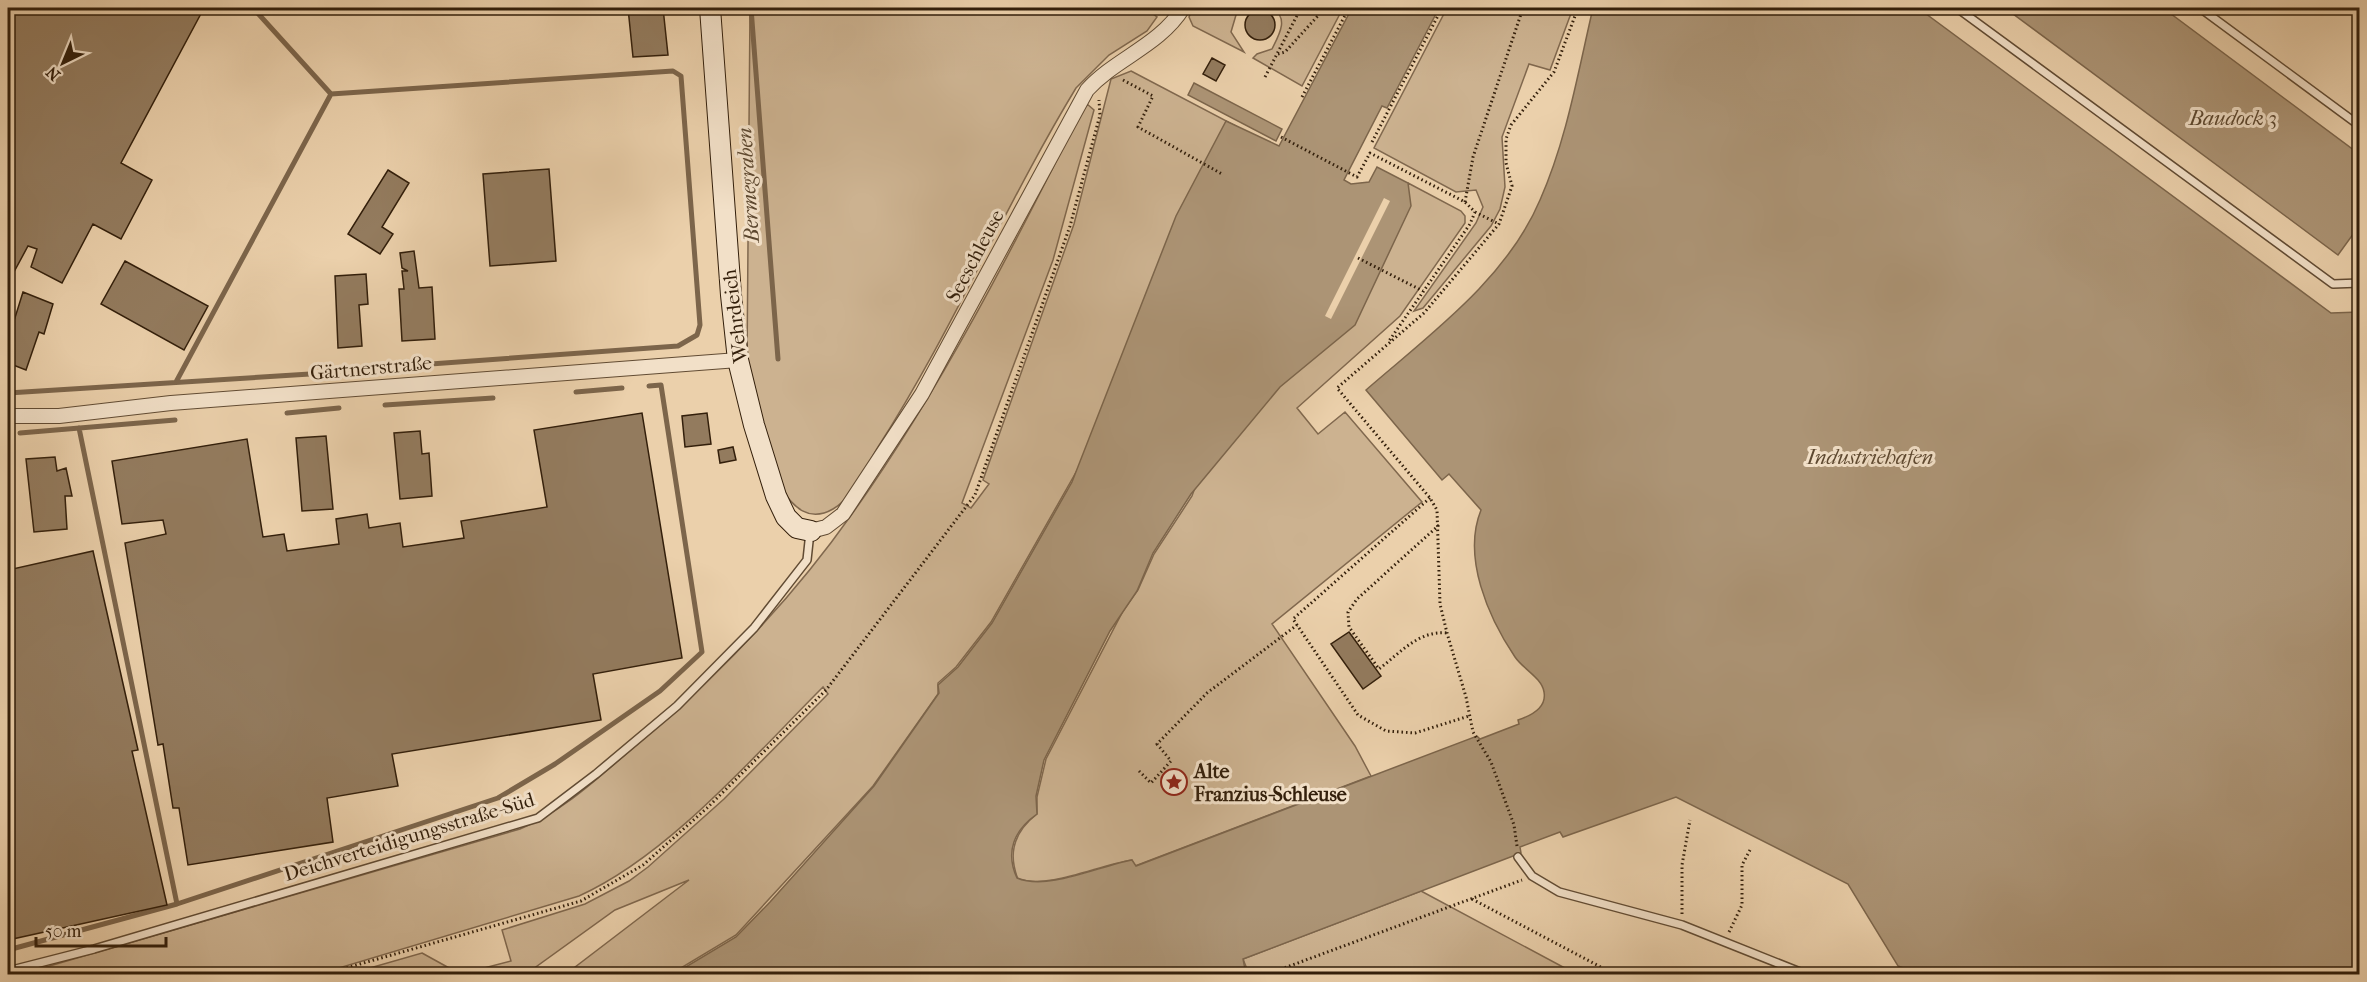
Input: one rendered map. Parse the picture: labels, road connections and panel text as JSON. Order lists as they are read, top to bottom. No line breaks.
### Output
{"streets":{"street":["Seeschleuse","Wehrdeich","Gärtnerstraße"],"lane":["Deichverteidigungsstraße-Süd"]},"crossings":[["Seeschleuse","Wehrdeich"],["Seeschleuse","Deichverteidigungsstraße-Süd"],["Wehrdeich","Gärtnerstraße"],["Wehrdeich","Deichverteidigungsstraße-Süd"]],"water":["Baudock 3","Bermegraben","Industriehafen"],"places":{"place":["Alte Franzius-Schleuse"]},"scale_bar":"50 m","north":"bottom left"}
